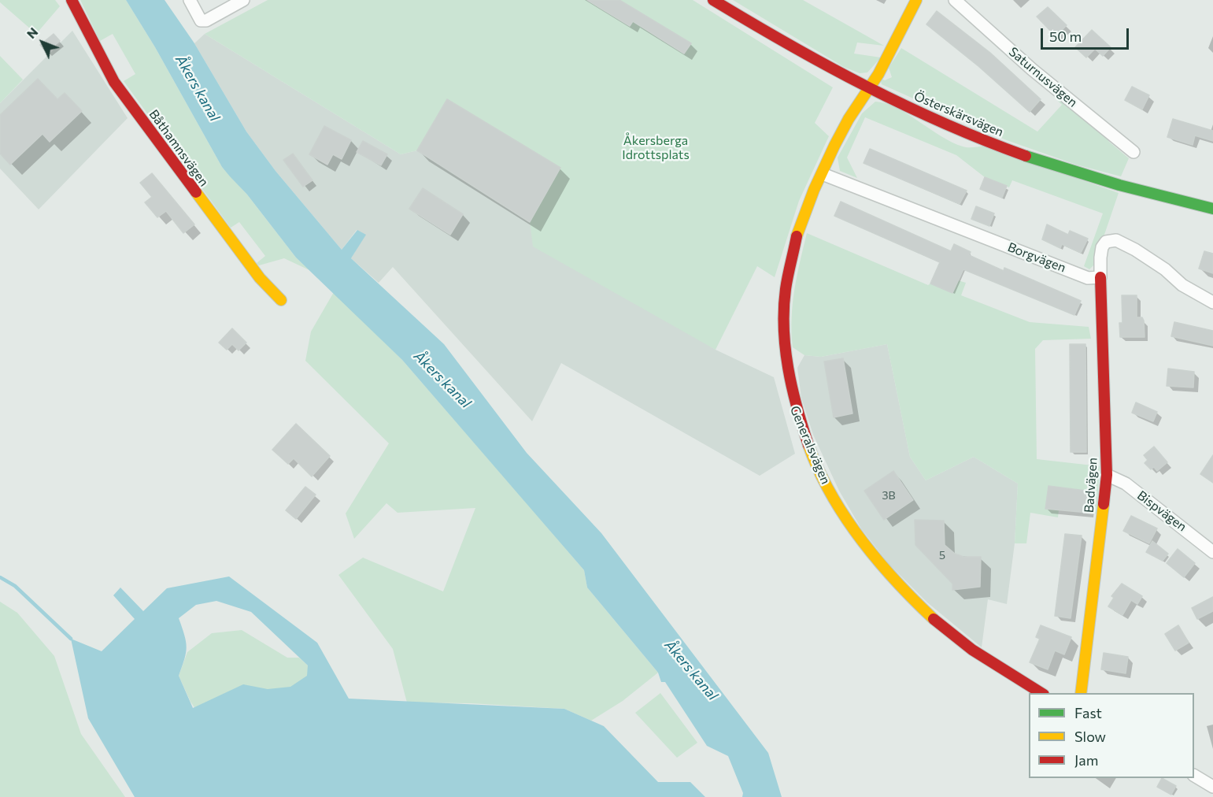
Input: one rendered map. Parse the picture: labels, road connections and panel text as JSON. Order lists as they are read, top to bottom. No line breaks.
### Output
{"streets":{"street":["Saturnusvägen","Österskärsvägen","Båthamnsvägen","Borgvägen","Generalsvägen","Badvägen","Bispvägen"]},"crossings":[["Österskärsvägen","Generalsvägen"],["Borgvägen","Generalsvägen"],["Borgvägen","Badvägen"],["Badvägen","Bispvägen"]],"water":["Åkers kanal"],"parks":["Åkersberga Idrottsplats"],"house_numbers":["3B","5"],"legend":["Fast","Slow","Jam"],"scale_bar":"50 m","north":"top left"}
